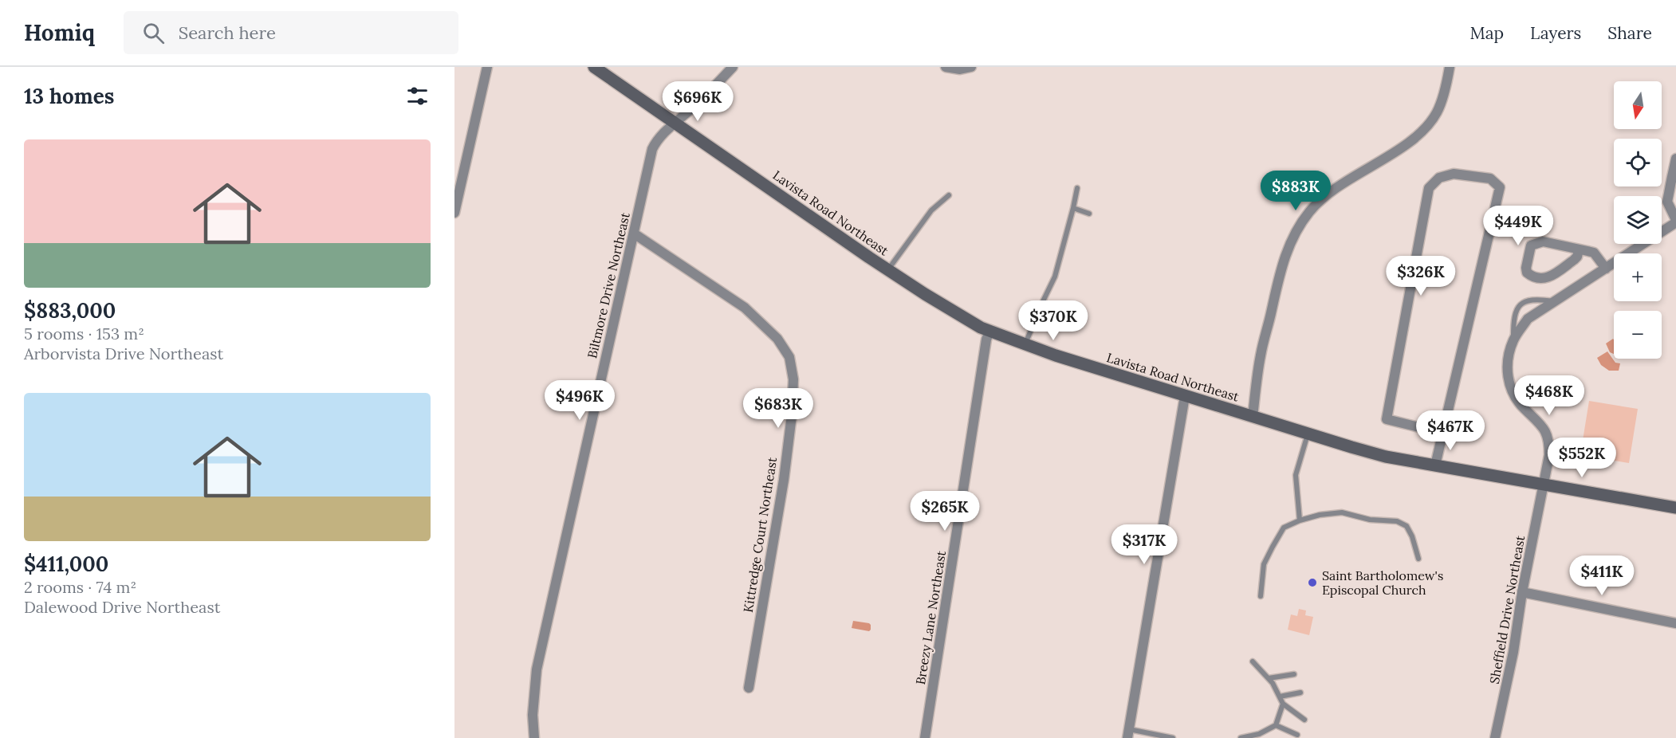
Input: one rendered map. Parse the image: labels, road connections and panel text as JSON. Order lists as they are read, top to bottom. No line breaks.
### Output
{"streets":{"main road":["Lavista Road Northeast"],"street":["Biltmore Drive Northeast","Kittredge Court Northeast","Sheffield Drive Northeast","Breezy Lane Northeast"]},"crossings":[["Lavista Road Northeast","Biltmore Drive Northeast"],["Lavista Road Northeast","Sheffield Drive Northeast"],["Lavista Road Northeast","Breezy Lane Northeast"],["Biltmore Drive Northeast","Kittredge Court Northeast"]],"places":["Saint Bartholomew's Episcopal Church"],"north":"bottom","page":{"header":"Homiq","search":"Search here","nav":["Map","Layers","Share"],"heading":"13 homes","map_buttons":["+","−"],"price":["$696K","$883K","$449K","$326K","$370K","$468K","$496K","$683K","$467K","$552K","$265K","$317K","$411K"],"list":[{"name":"$883,000","note":"5 rooms · 153 m² · Arborvista Drive Northeast"},{"name":"$411,000","note":"2 rooms · 74 m² · Dalewood Drive Northeast"}]}}
